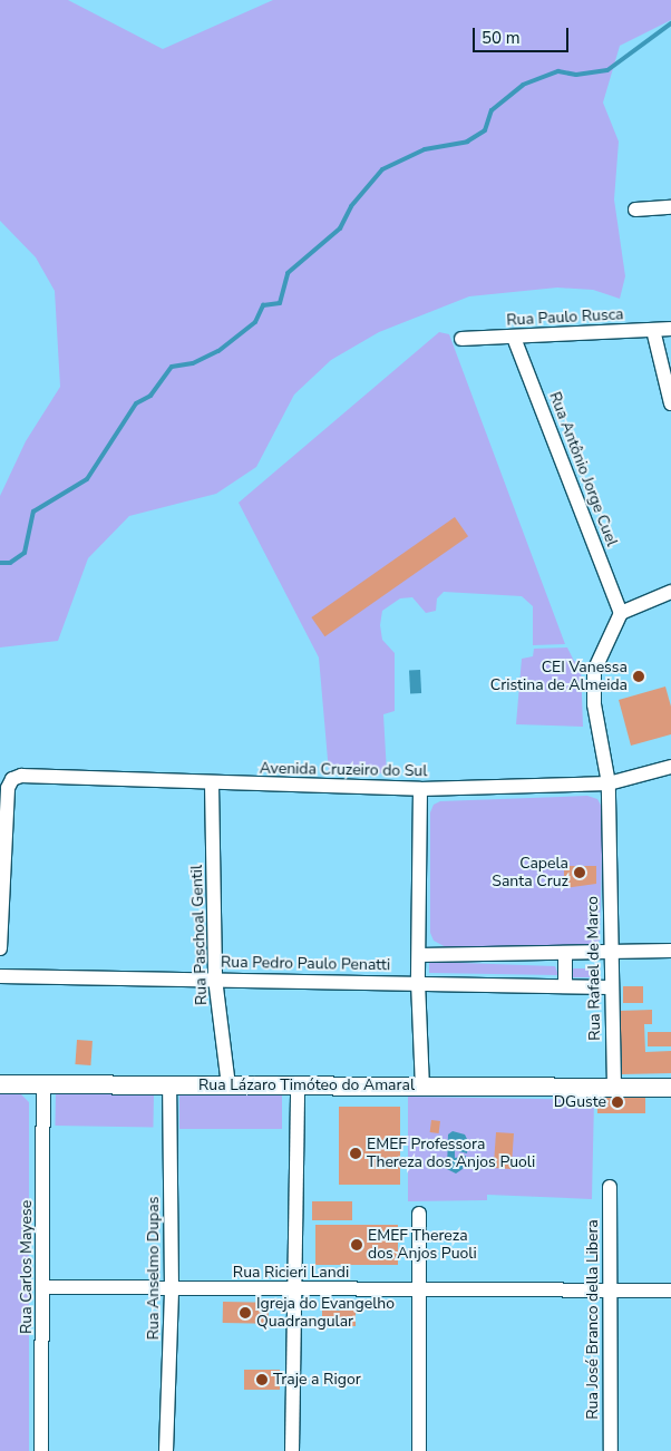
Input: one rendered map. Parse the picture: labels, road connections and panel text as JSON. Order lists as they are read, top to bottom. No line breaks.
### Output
{"streets":{"main road":["Rua Lázaro Timóteo do Amaral"],"street":["Rua Paulo Rusca","Rua Antônio Jorge Cuel","Avenida Cruzeiro do Sul","Rua Paschoal Gentil","Rua Pedro Paulo Penatti","Rua Rafael de Marco","Rua Carlos Mayese","Rua Anselmo Dupas","Rua Ricieri Landi","Rua José Branco della Libera"]},"crossings":[["Rua Paulo Rusca","Rua Antônio Jorge Cuel"],["Rua Antônio Jorge Cuel","Rua Rafael de Marco"],["Avenida Cruzeiro do Sul","Rua Paschoal Gentil"],["Avenida Cruzeiro do Sul","Rua Rafael de Marco"],["Rua Paschoal Gentil","Rua Pedro Paulo Penatti"],["Rua Paschoal Gentil","Rua Lázaro Timóteo do Amaral"],["Rua Pedro Paulo Penatti","Rua Rafael de Marco"],["Rua Rafael de Marco","Rua Lázaro Timóteo do Amaral"],["Rua Lázaro Timóteo do Amaral","Rua Carlos Mayese"],["Rua Lázaro Timóteo do Amaral","Rua Anselmo Dupas"],["Rua Carlos Mayese","Rua Ricieri Landi"],["Rua Anselmo Dupas","Rua Ricieri Landi"],["Rua Ricieri Landi","Rua José Branco della Libera"]],"places":["CEI Vanessa Cristina de Almeida","Capela Santa Cruz","DGuste","EMEF Professora Thereza dos Anjos Puoli","EMEF Thereza dos Anjos Puoli","Igreja do Evangelho Quadrangular","Traje a Rigor"],"scale_bar":"50 m"}
